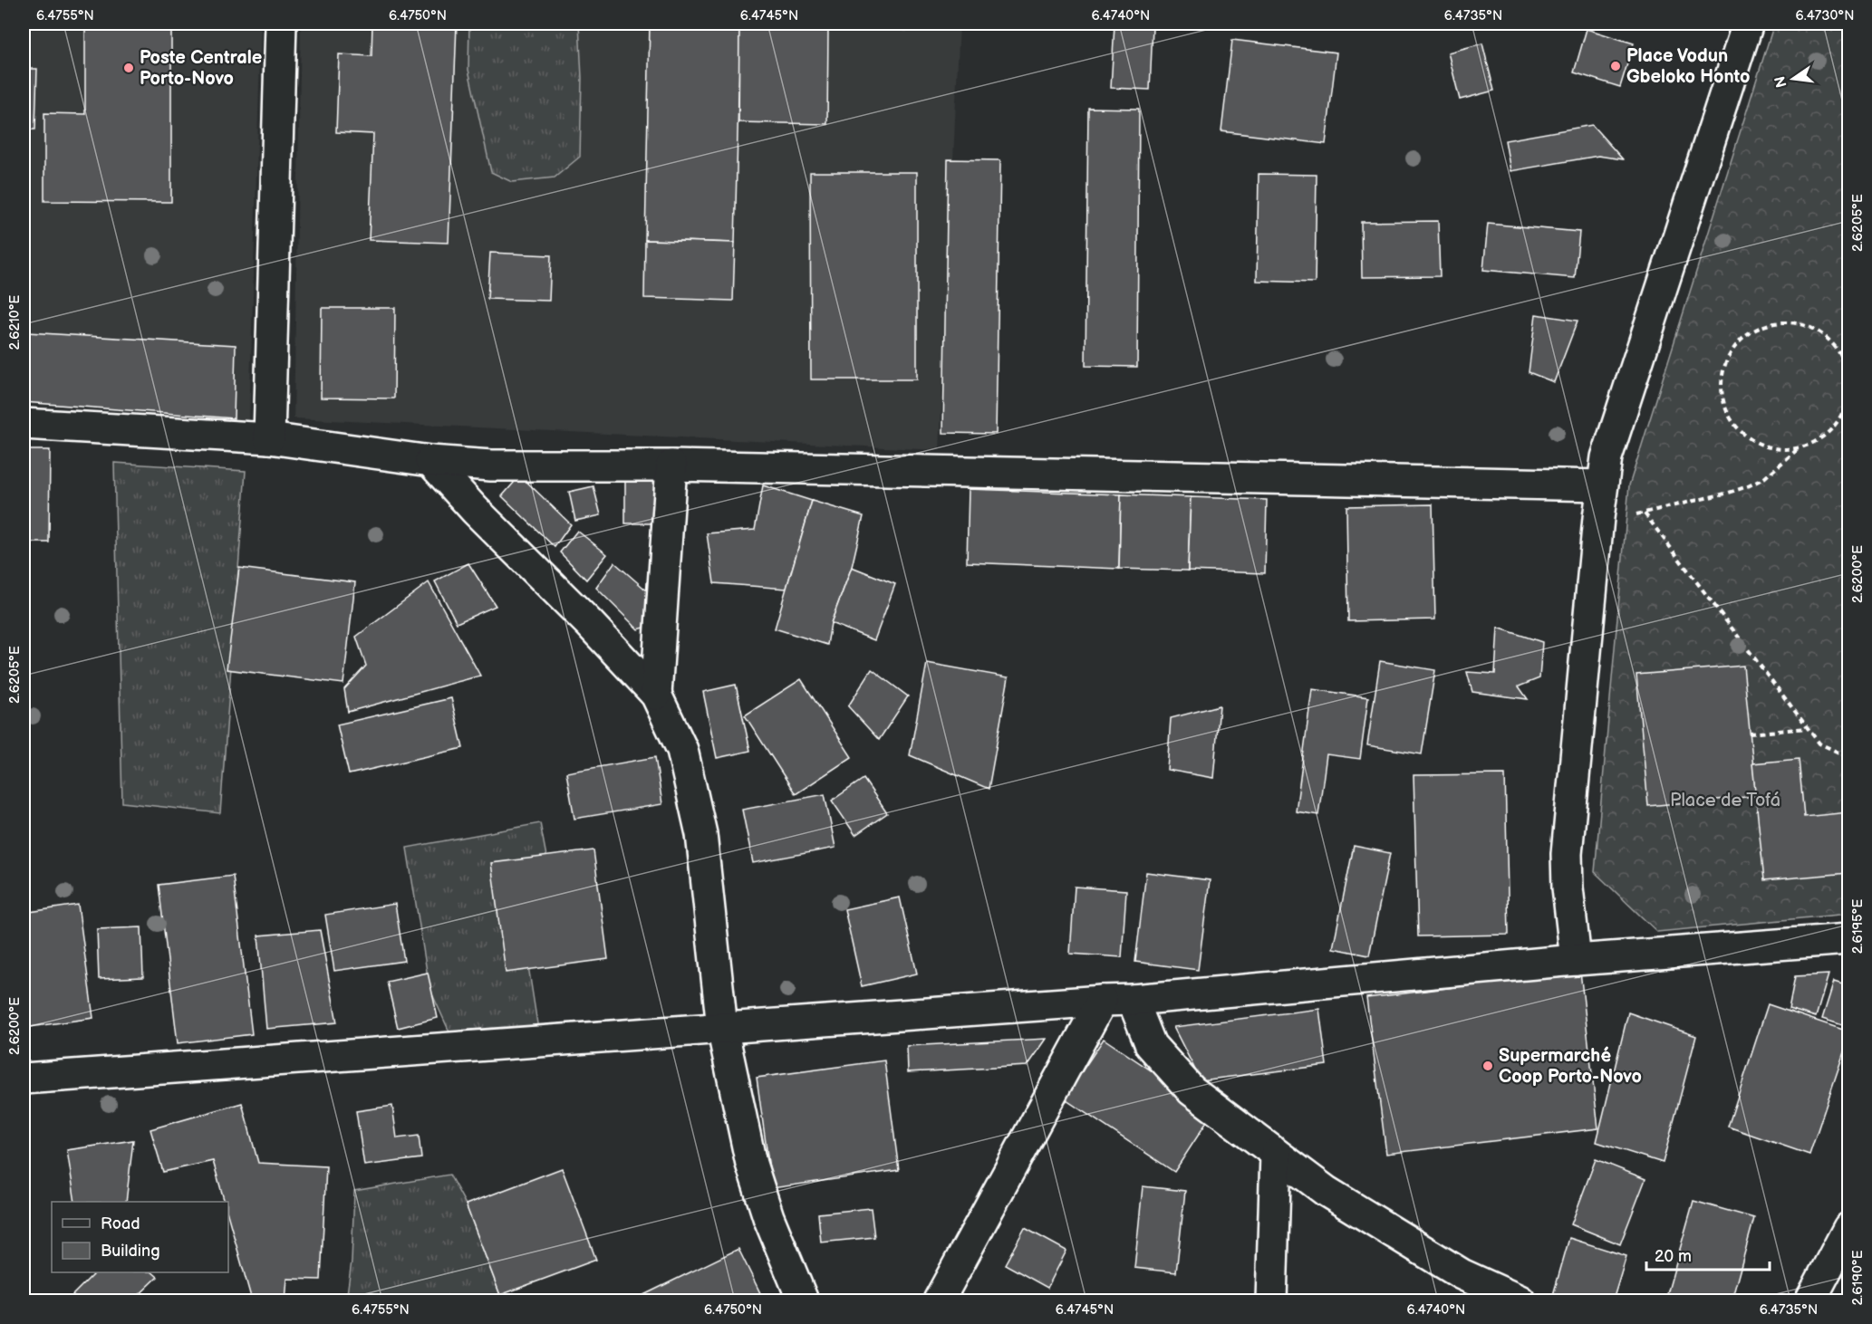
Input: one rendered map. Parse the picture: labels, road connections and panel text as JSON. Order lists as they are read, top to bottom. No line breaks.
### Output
{"parks":["Place de Tofá"],"places":["Place Vodun Gbeloko Honto","Poste Centrale Porto-Novo","Supermarché Coop Porto-Novo"],"legend":["Road","Building"],"scale_bar":"20 m","north":"left","coordinates":["6.4755°N","6.4750°N","6.4745°N","6.4740°N","6.4735°N","6.4730°N","2.6205°E","2.6210°E","2.6200°E","2.6195°E","2.6190°E"]}
